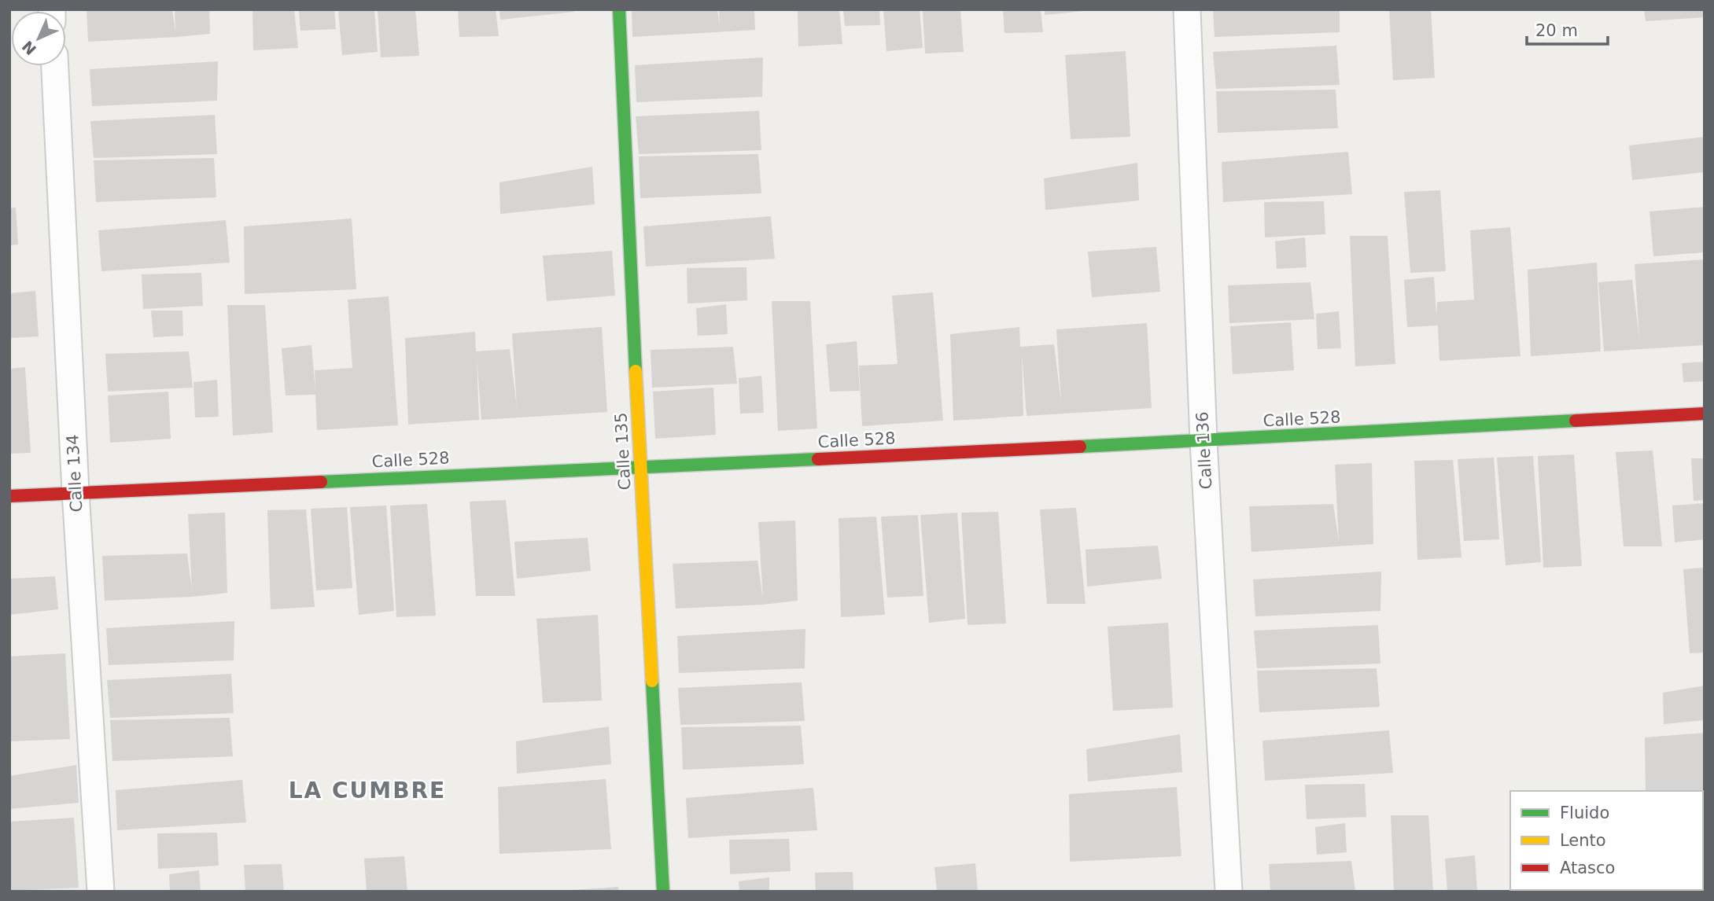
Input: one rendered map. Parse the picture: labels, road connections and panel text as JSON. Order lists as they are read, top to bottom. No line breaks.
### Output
{"streets":{"street":["Calle 528","Calle 136","Calle 135","Calle 134"]},"crossings":[["Calle 528","Calle 136"],["Calle 528","Calle 135"],["Calle 528","Calle 134"]],"districts":["LA CUMBRE"],"legend":["Fluido","Lento","Atasco"],"scale_bar":"20 m","north":"bottom left"}
